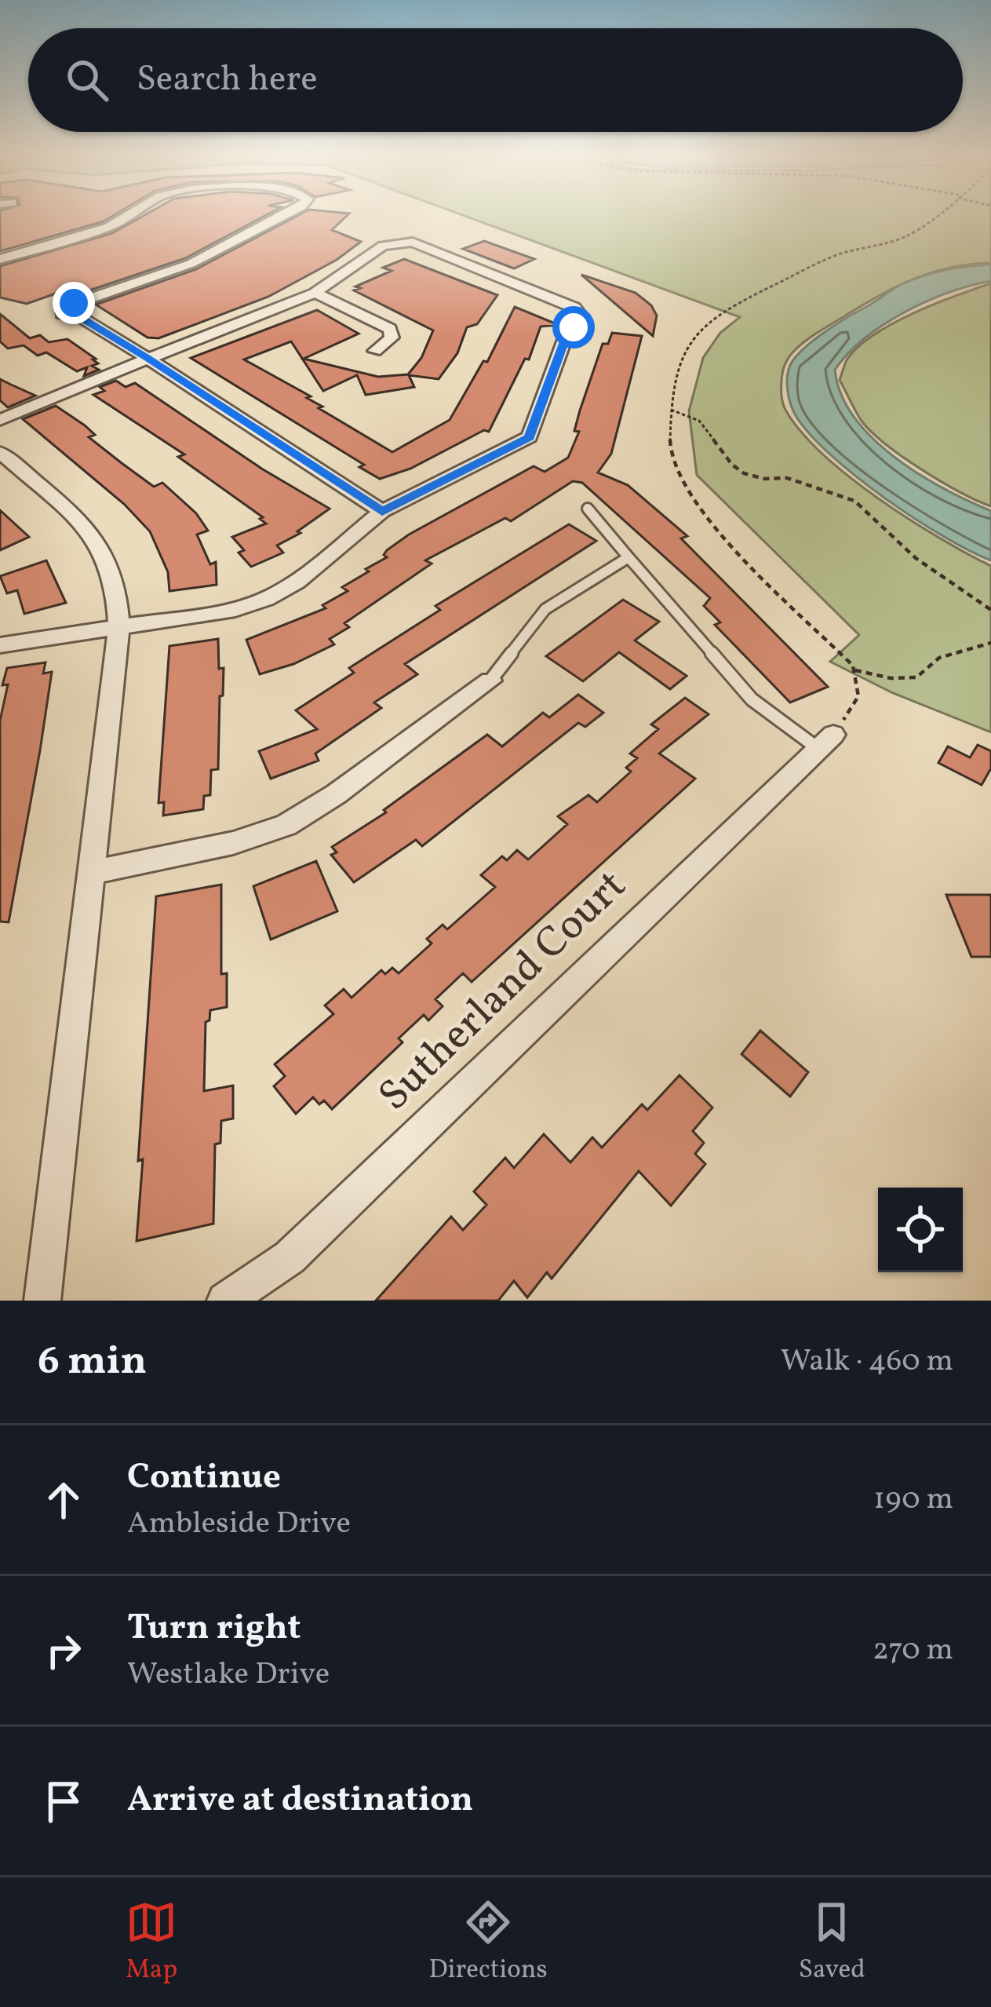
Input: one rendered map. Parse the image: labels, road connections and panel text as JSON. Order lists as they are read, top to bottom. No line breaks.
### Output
{"streets":{"street":["Sutherland Court"]},"page":{"search":"Search here","heading":["6 min","Walk · 460 m"],"list":[["Continue","Ambleside Drive","190 m"],["Turn right","Westlake Drive","270 m"],"Arrive at destination"],"nav":["Map","Directions","Saved"]}}
